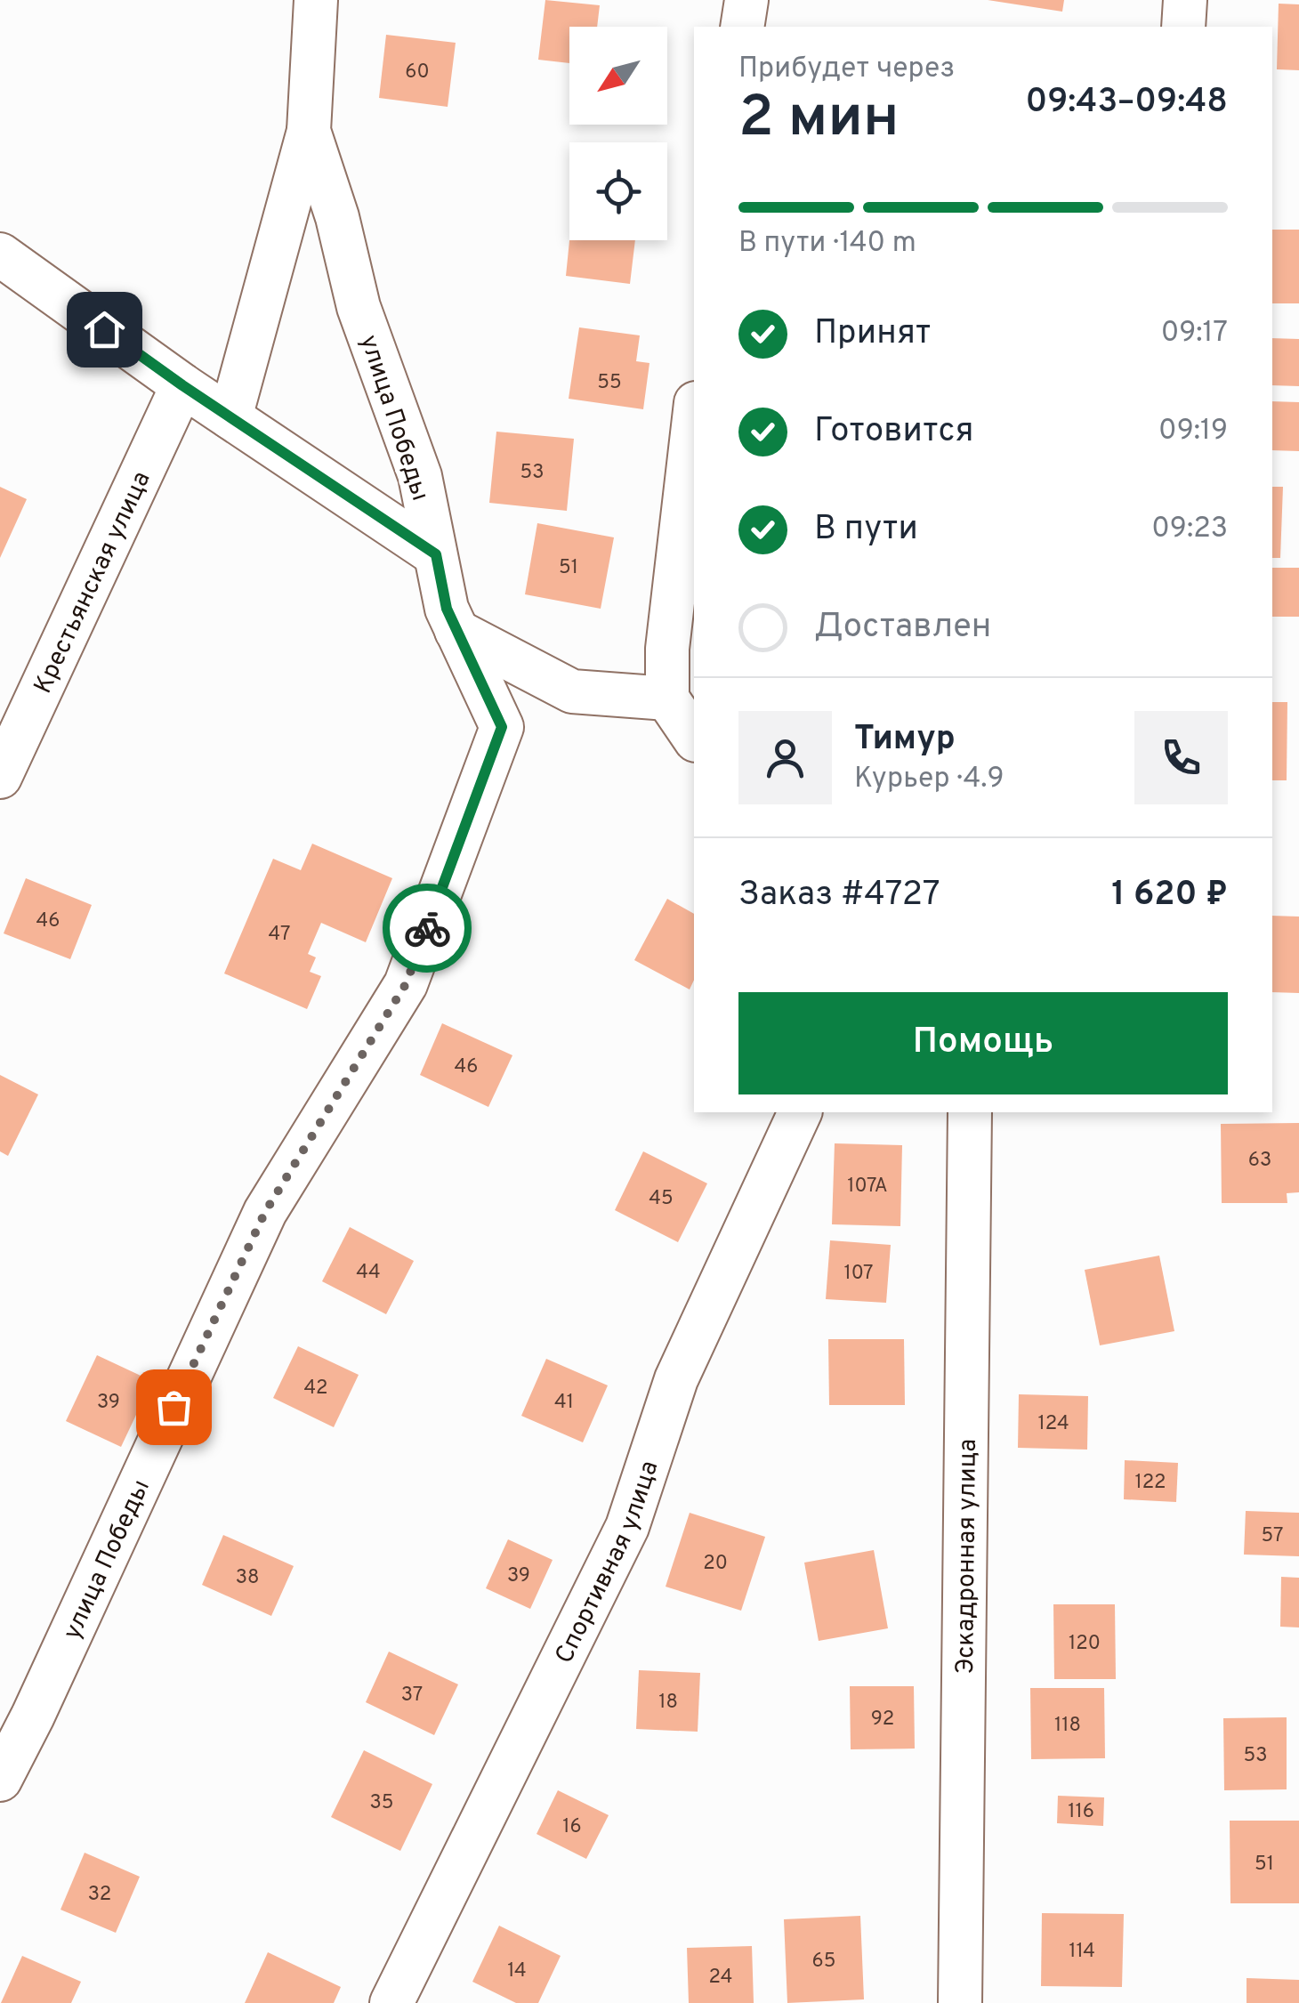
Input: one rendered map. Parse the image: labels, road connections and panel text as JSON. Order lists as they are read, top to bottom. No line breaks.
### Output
{"streets":{"street":["улица Победы","Крестьянская улица","Эскадронная улица","Спортивная улица"]},"house_numbers":["60","55","53","51","46","47","46","63","107А","45","44","107","42","39","41","124","122","57","20","39","38","120","37","18","92","118","53","35","116","16","51","32","114","65","14","24"],"north":"bottom left","page":{"heading":["2 мин","Прибудет через","09:43–09:48"],"panel":["Тимур","Курьер · 4.9","Заказ #4727","1 620 ₽"],"bar":"В пути · 140 m","list":[["Принят","09:17"],["Готовится","09:19"],["В пути","09:23"],"Доставлен"],"buttons":"Помощь"}}
